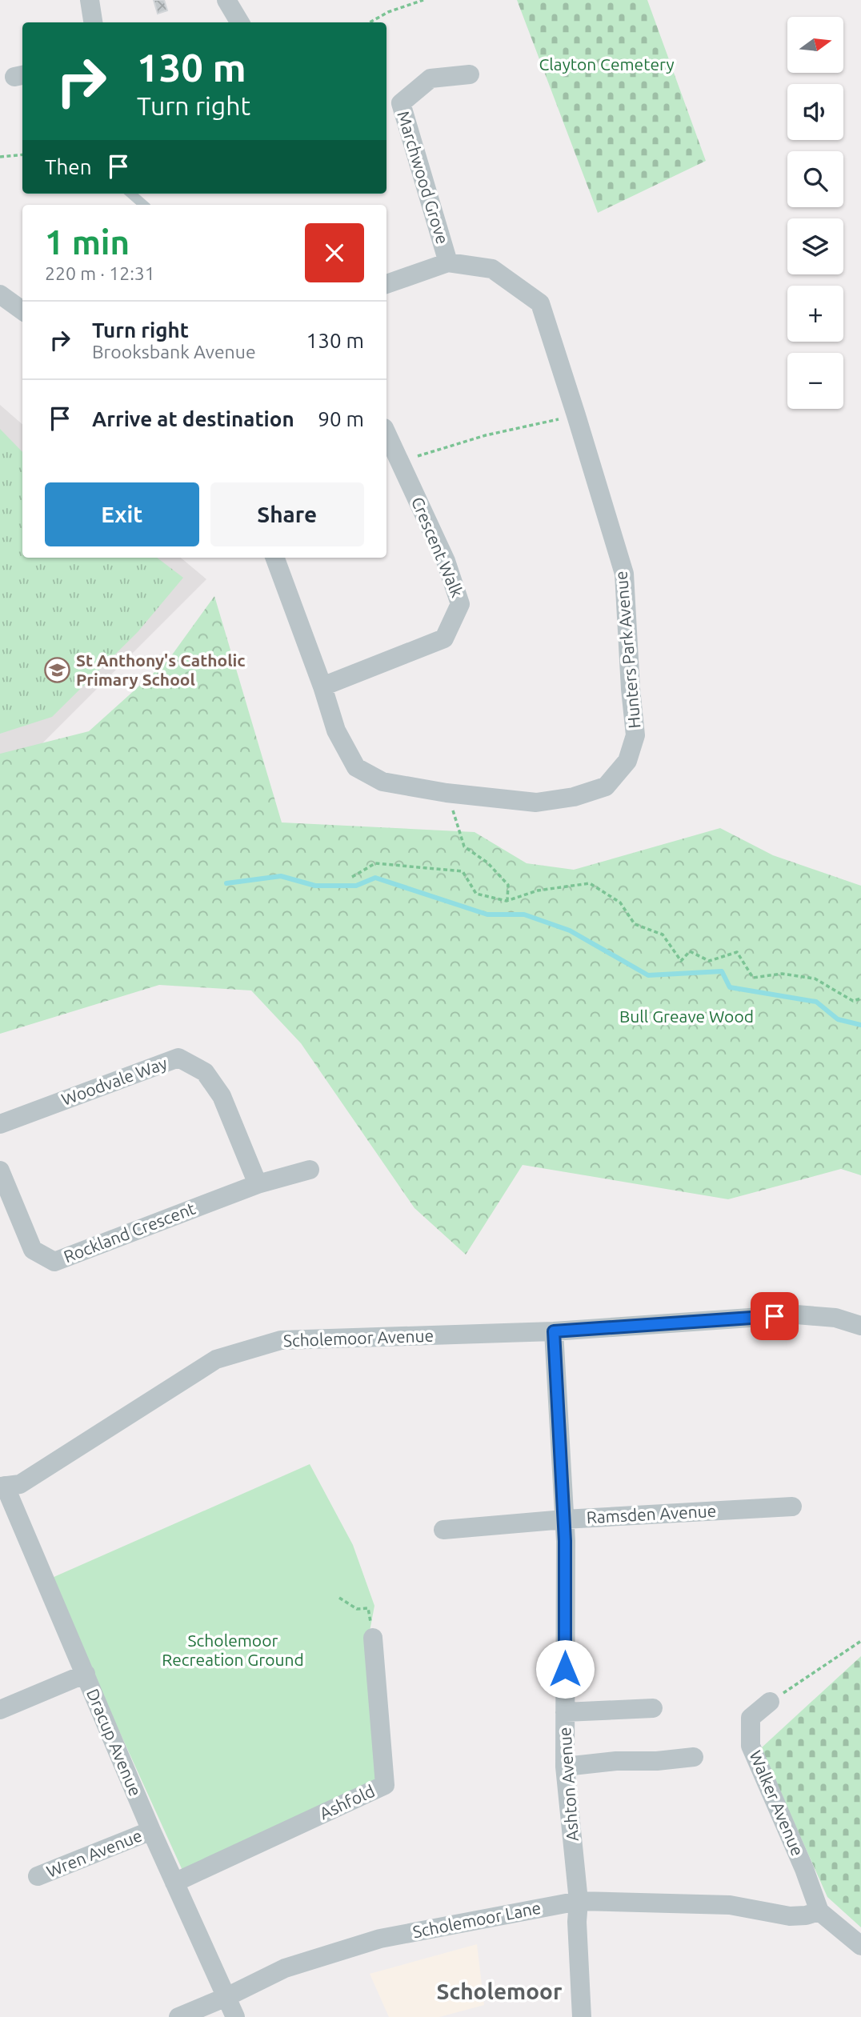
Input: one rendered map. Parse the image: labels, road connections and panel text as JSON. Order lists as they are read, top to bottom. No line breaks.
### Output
{"streets":{"street":["Marchwood Grove","Crescent Walk","Hunters Park Avenue","Woodvale Way","Rockland Crescent","Scholemoor Avenue","Ramsden Avenue","Dracup Avenue","Ashton Avenue","Ashfold","Walker Avenue","Wren Avenue","Scholemoor Lane"]},"crossings":[["Marchwood Grove","Hunters Park Avenue"],["Crescent Walk","Hunters Park Avenue"],["Woodvale Way","Rockland Crescent"],["Scholemoor Avenue","Dracup Avenue"],["Scholemoor Avenue","Ashton Avenue"],["Ramsden Avenue","Ashton Avenue"],["Dracup Avenue","Ashfold"],["Dracup Avenue","Wren Avenue"],["Dracup Avenue","Scholemoor Lane"],["Ashton Avenue","Scholemoor Lane"],["Walker Avenue","Scholemoor Lane"]],"districts":["Scholemoor"],"parks":["Clayton Cemetery","Bull Greave Wood","Scholemoor Recreation Ground"],"places":{"school or university":["St Anthony's Catholic Primary School"]},"north":"right","page":{"map_buttons":["+","−"],"turn":["130 m","Turn right"],"then":"Then","heading":["1 min","220 m · 12:31"],"list":[{"name":"Turn right","note":"Brooksbank Avenue","value":"130 m"},{"name":"Arrive at destination","value":"90 m"}],"buttons":["Exit","Share"]}}
